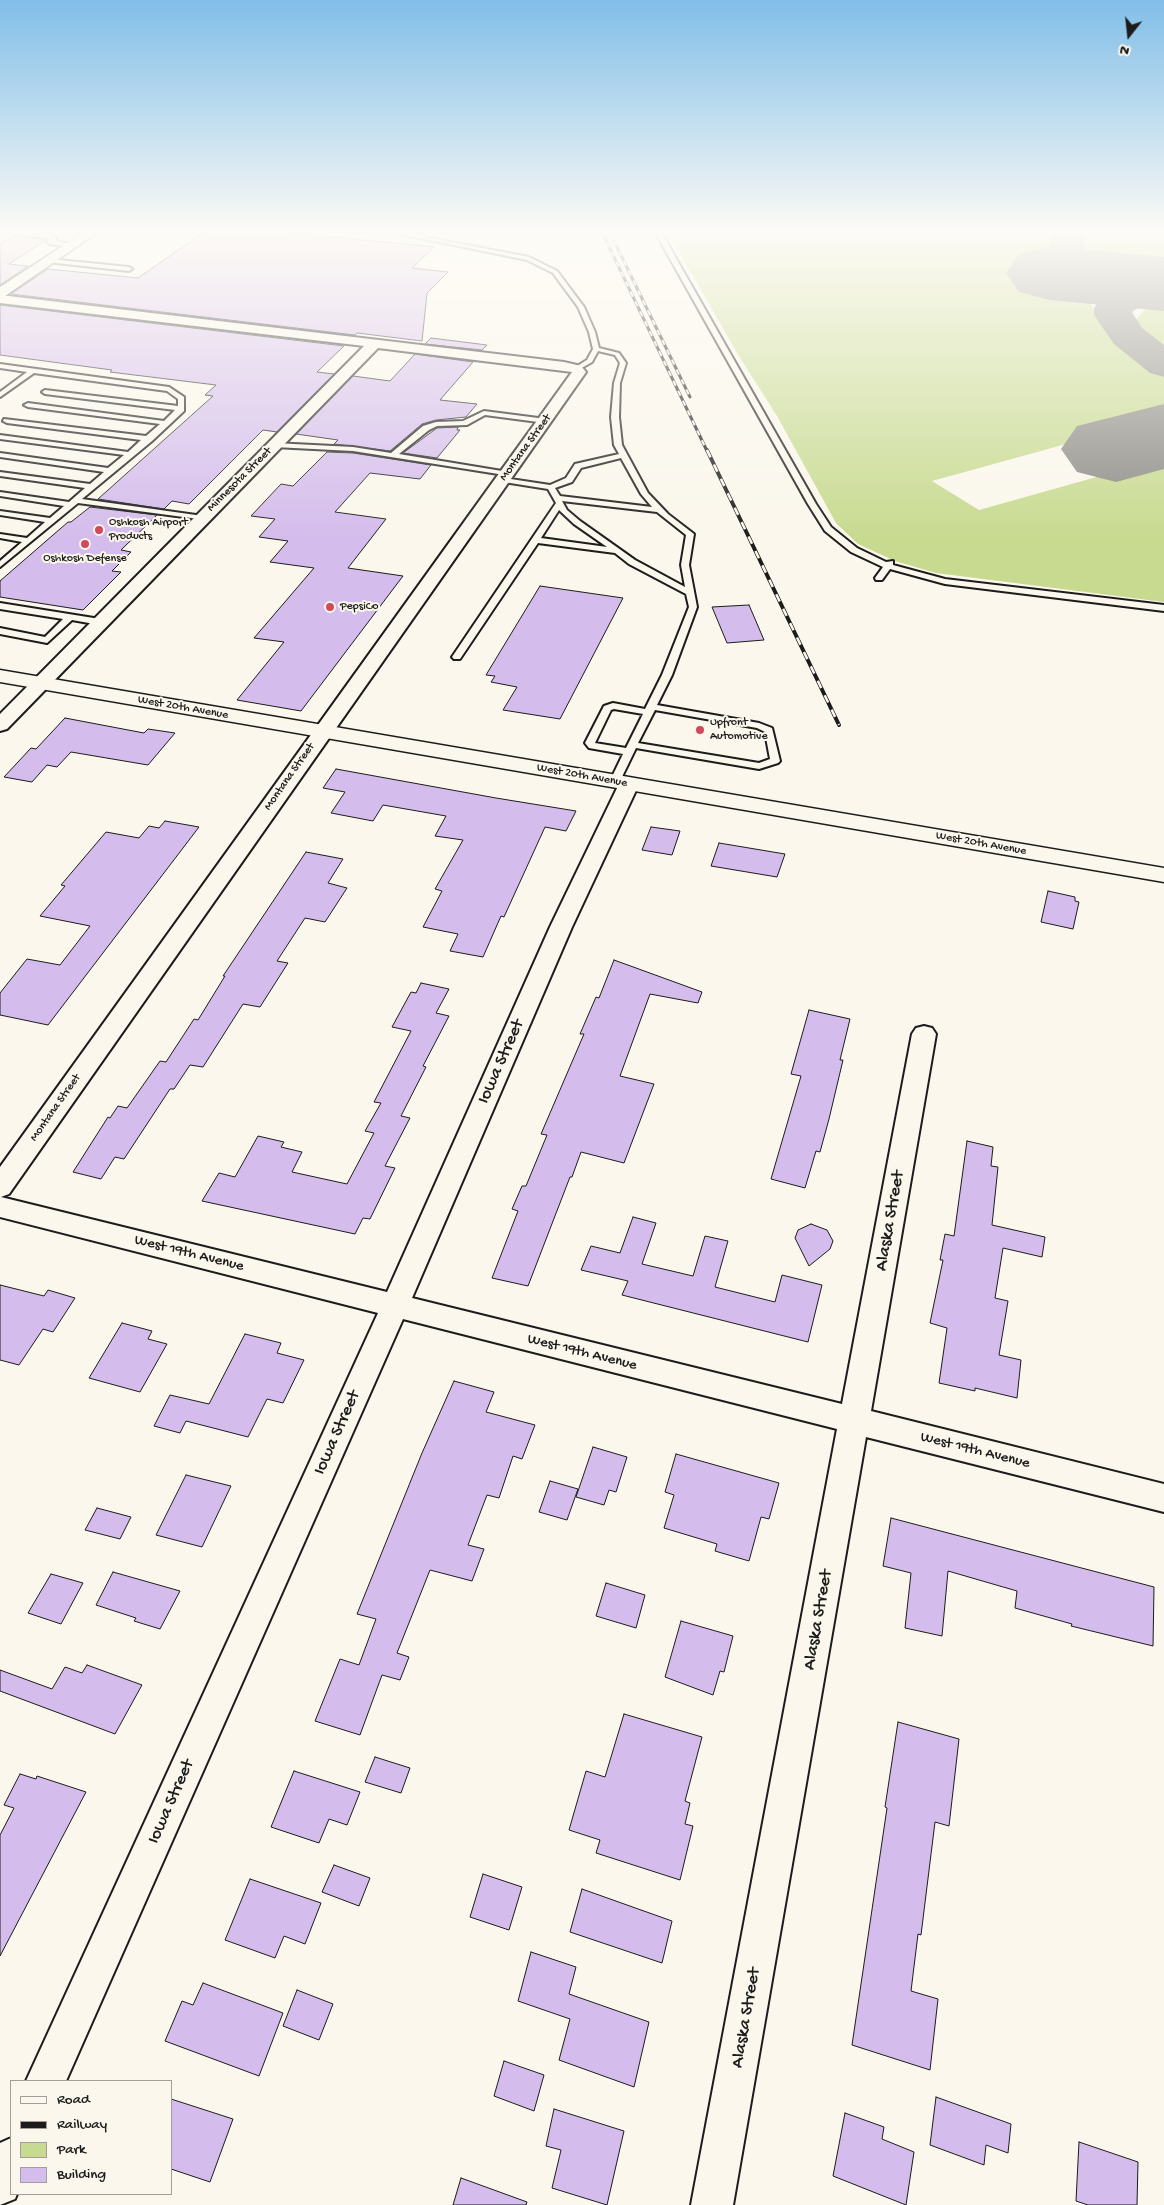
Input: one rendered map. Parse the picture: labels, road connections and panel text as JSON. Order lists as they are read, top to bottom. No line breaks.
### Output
{"streets":{"main road":["West 20th Avenue"],"street":["Montana Street","Minnesota Street","Iowa Street","Alaska Street","West 19th Avenue"]},"crossings":[["Montana Street","West 20th Avenue"],["Minnesota Street","West 20th Avenue"],["West 20th Avenue","Iowa Street"],["Iowa Street","West 19th Avenue"],["Alaska Street","West 19th Avenue"]],"places":["Oshkosh Airport Products","Oshkosh Defense","PepsiCo","Upfront Automotive"],"legend":["Road","Railway","Park","Building"],"north":"bottom"}
